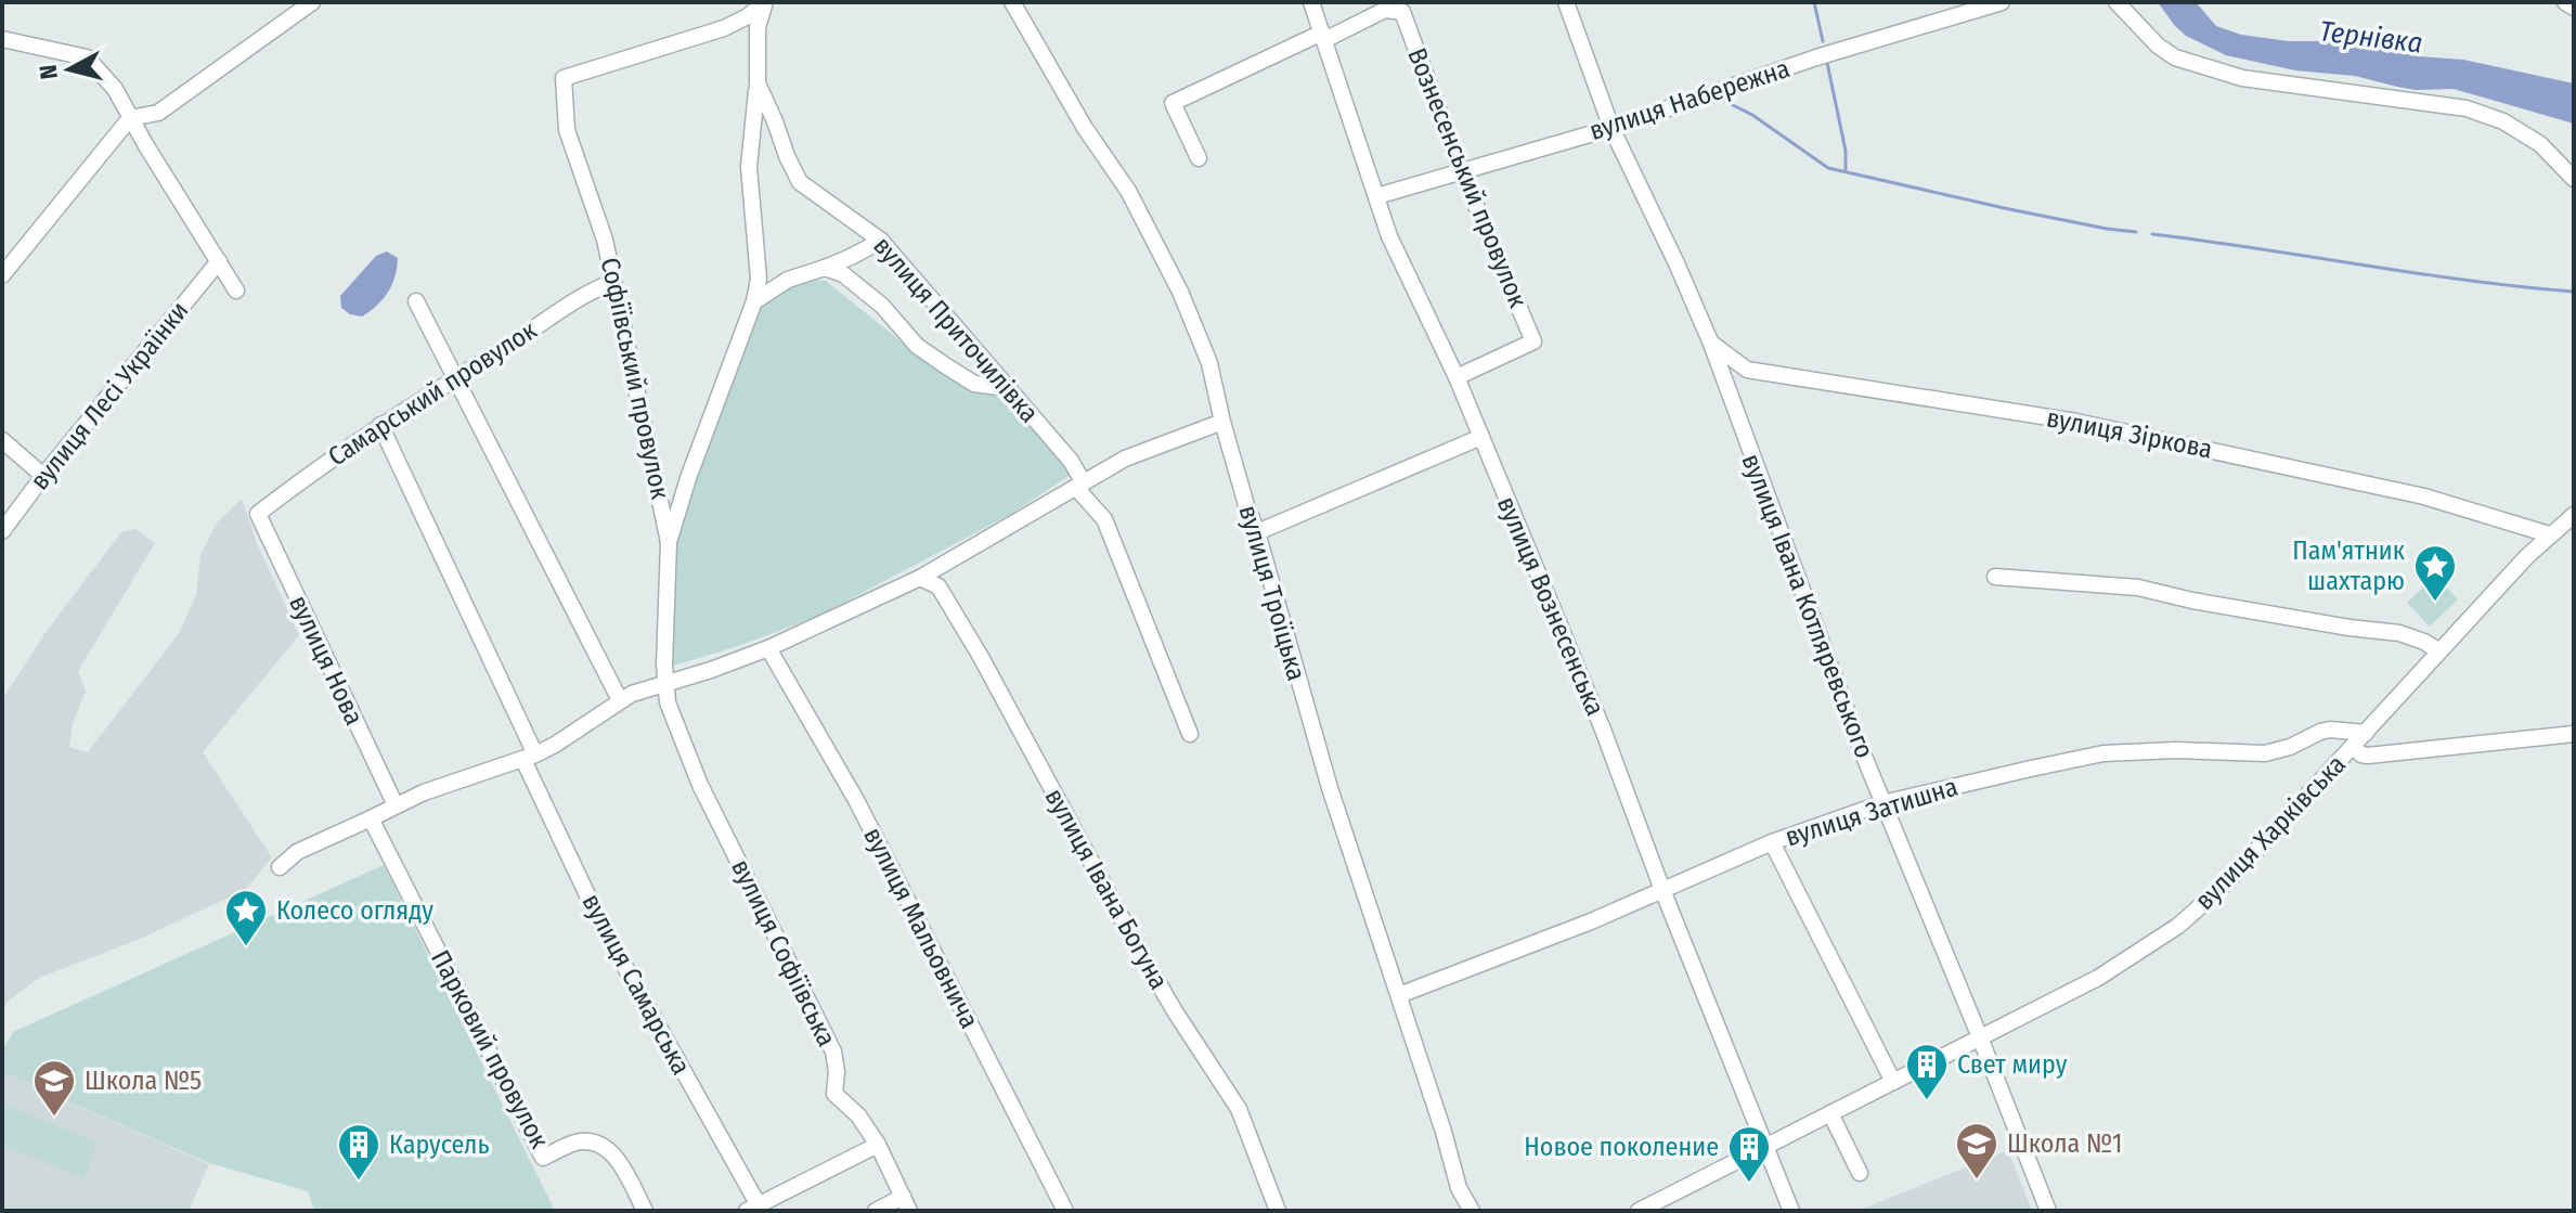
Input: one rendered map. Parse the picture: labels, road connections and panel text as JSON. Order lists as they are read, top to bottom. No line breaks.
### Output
{"streets":{"street":["вулиця Набережна","Вознесенський провулок","вулиця Приточилівка","Софіївський провулок","Самарський провулок","вулиця Лесі Українки","вулиця Зіркова","вулиця Троїцька","вулиця Вознесенська","вулиця Івана Котляревського","вулиця Нова","вулиця Затишна","вулиця Харківська","вулиця Івана Богуна","вулиця Мальовнича","вулиця Софіївська","вулиця Самарська","Парковий провулок"]},"crossings":[["вулиця Набережна","Вознесенський провулок"],["вулиця Набережна","вулиця Вознесенська"],["вулиця Набережна","вулиця Івана Котляревського"],["Вознесенський провулок","вулиця Вознесенська"],["вулиця Приточилівка","Софіївський провулок"],["Софіївський провулок","Самарський провулок"],["Софіївський провулок","вулиця Софіївська"],["Самарський провулок","вулиця Нова"],["Самарський провулок","вулиця Самарська"],["вулиця Зіркова","вулиця Івана Котляревського"],["вулиця Зіркова","вулиця Харківська"],["вулиця Троїцька","вулиця Затишна"],["вулиця Вознесенська","вулиця Затишна"],["вулиця Вознесенська","вулиця Харківська"],["вулиця Івана Котляревського","вулиця Затишна"],["вулиця Івана Котляревського","вулиця Харківська"],["вулиця Затишна","вулиця Харківська"]],"water":["Тернівка"],"places":{"place":["Пам'ятник шахтарю","Колесо огляду"],"building":["Свет миру","Карусель","Новое поколение"],"school or university":["Школа №5","Школа №1"]},"north":"left"}
